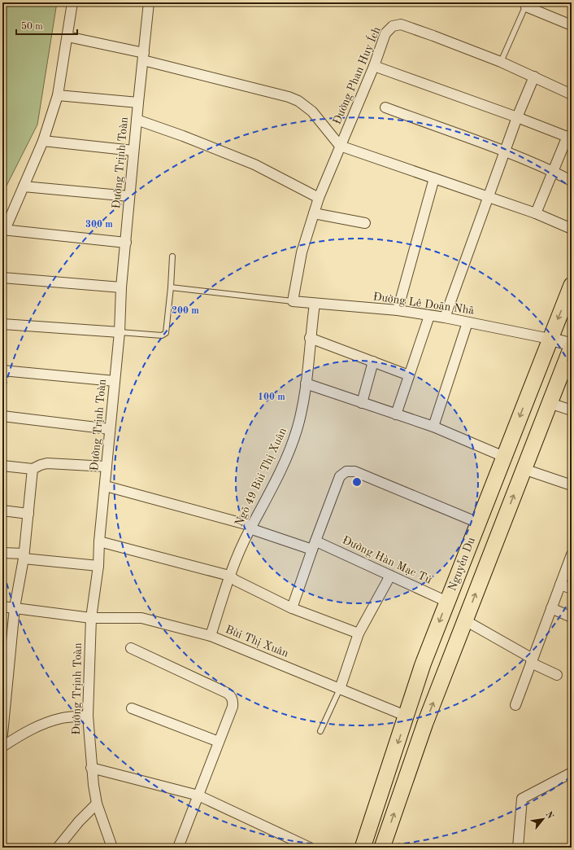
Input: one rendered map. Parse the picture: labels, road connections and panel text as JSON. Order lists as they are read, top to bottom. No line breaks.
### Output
{"streets":{"main road":["Nguyễn Du"],"street":["Đường Phan Huy Ích","Đường Trịnh Toàn","Đường Lê Doãn Nhã","Ngõ 49 Bùi Thị Xuân","Đường Hàn Mạc Tử","Bùi Thị Xuân"]},"crossings":[["Đường Phan Huy Ích","Đường Lê Doãn Nhã"],["Đường Trịnh Toàn","Đường Hàn Mạc Tử"],["Đường Trịnh Toàn","Bùi Thị Xuân"],["Đường Lê Doãn Nhã","Ngõ 49 Bùi Thị Xuân"],["Đường Lê Doãn Nhã","Nguyễn Du"],["Ngõ 49 Bùi Thị Xuân","Đường Hàn Mạc Tử"],["Ngõ 49 Bùi Thị Xuân","Bùi Thị Xuân"],["Đường Hàn Mạc Tử","Nguyễn Du"],["Nguyễn Du","Bùi Thị Xuân"]],"scale_bar":"50 m","north":"top right","rings":["300 m","200 m","100 m"]}
